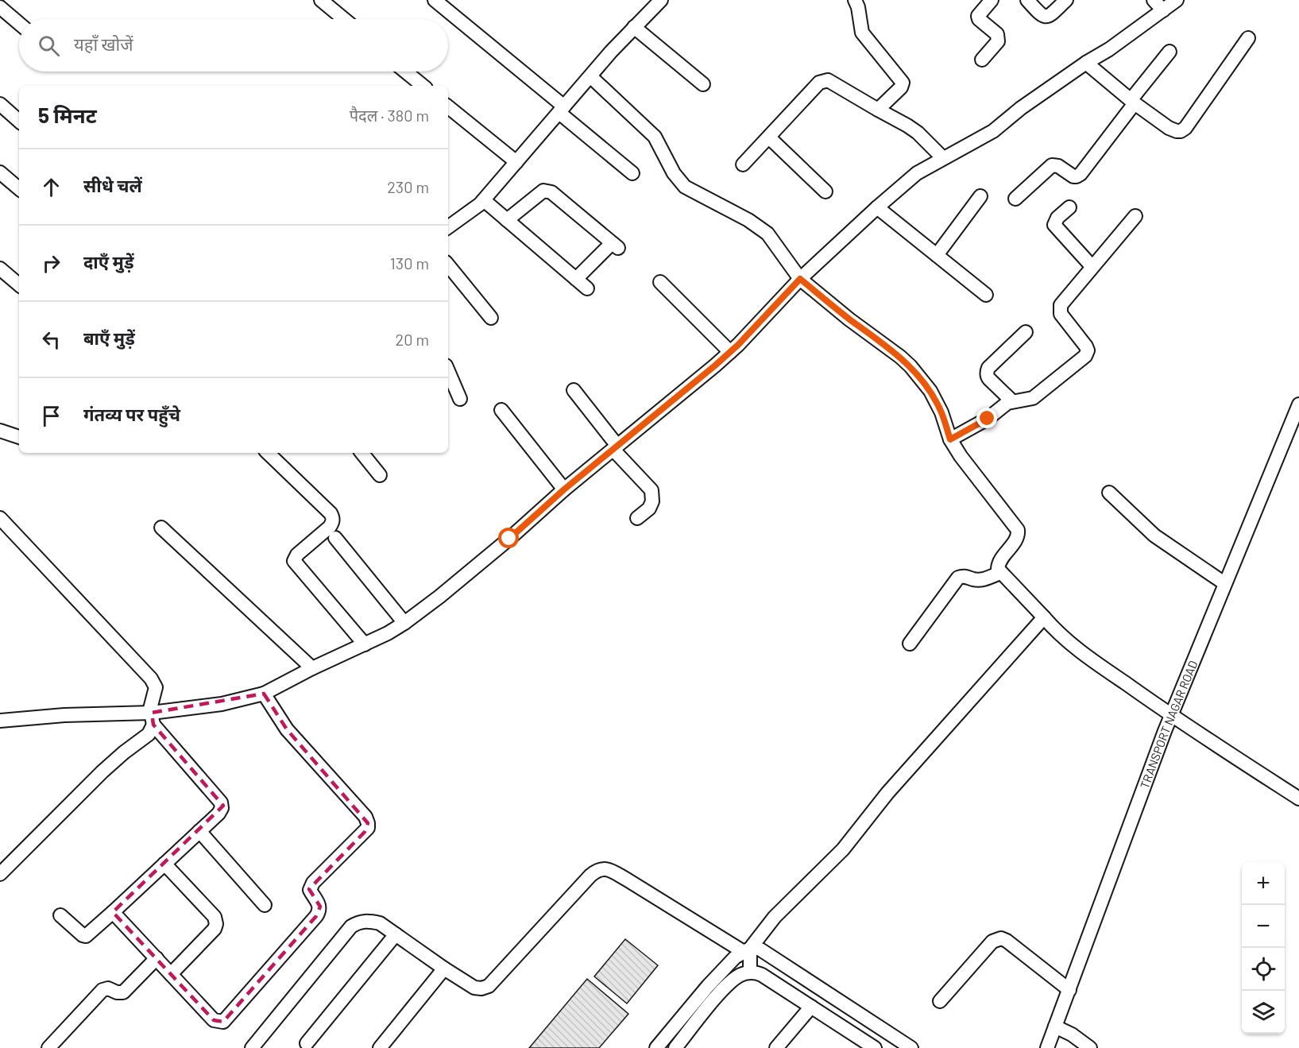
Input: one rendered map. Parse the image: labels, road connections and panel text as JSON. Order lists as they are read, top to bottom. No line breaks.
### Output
{"streets":{"street":["TRANSPORT NAGAR ROAD"]},"page":{"search":"यहाँ खोजें","heading":["5 मिनट","पैदल · 380 m"],"list":[["सीधे चलें","230 m"],["दाएँ मुड़ें","130 m"],["बाएँ मुड़ें","20 m"],"गंतव्य पर पहुँचे"],"map_buttons":["+","−"]}}
